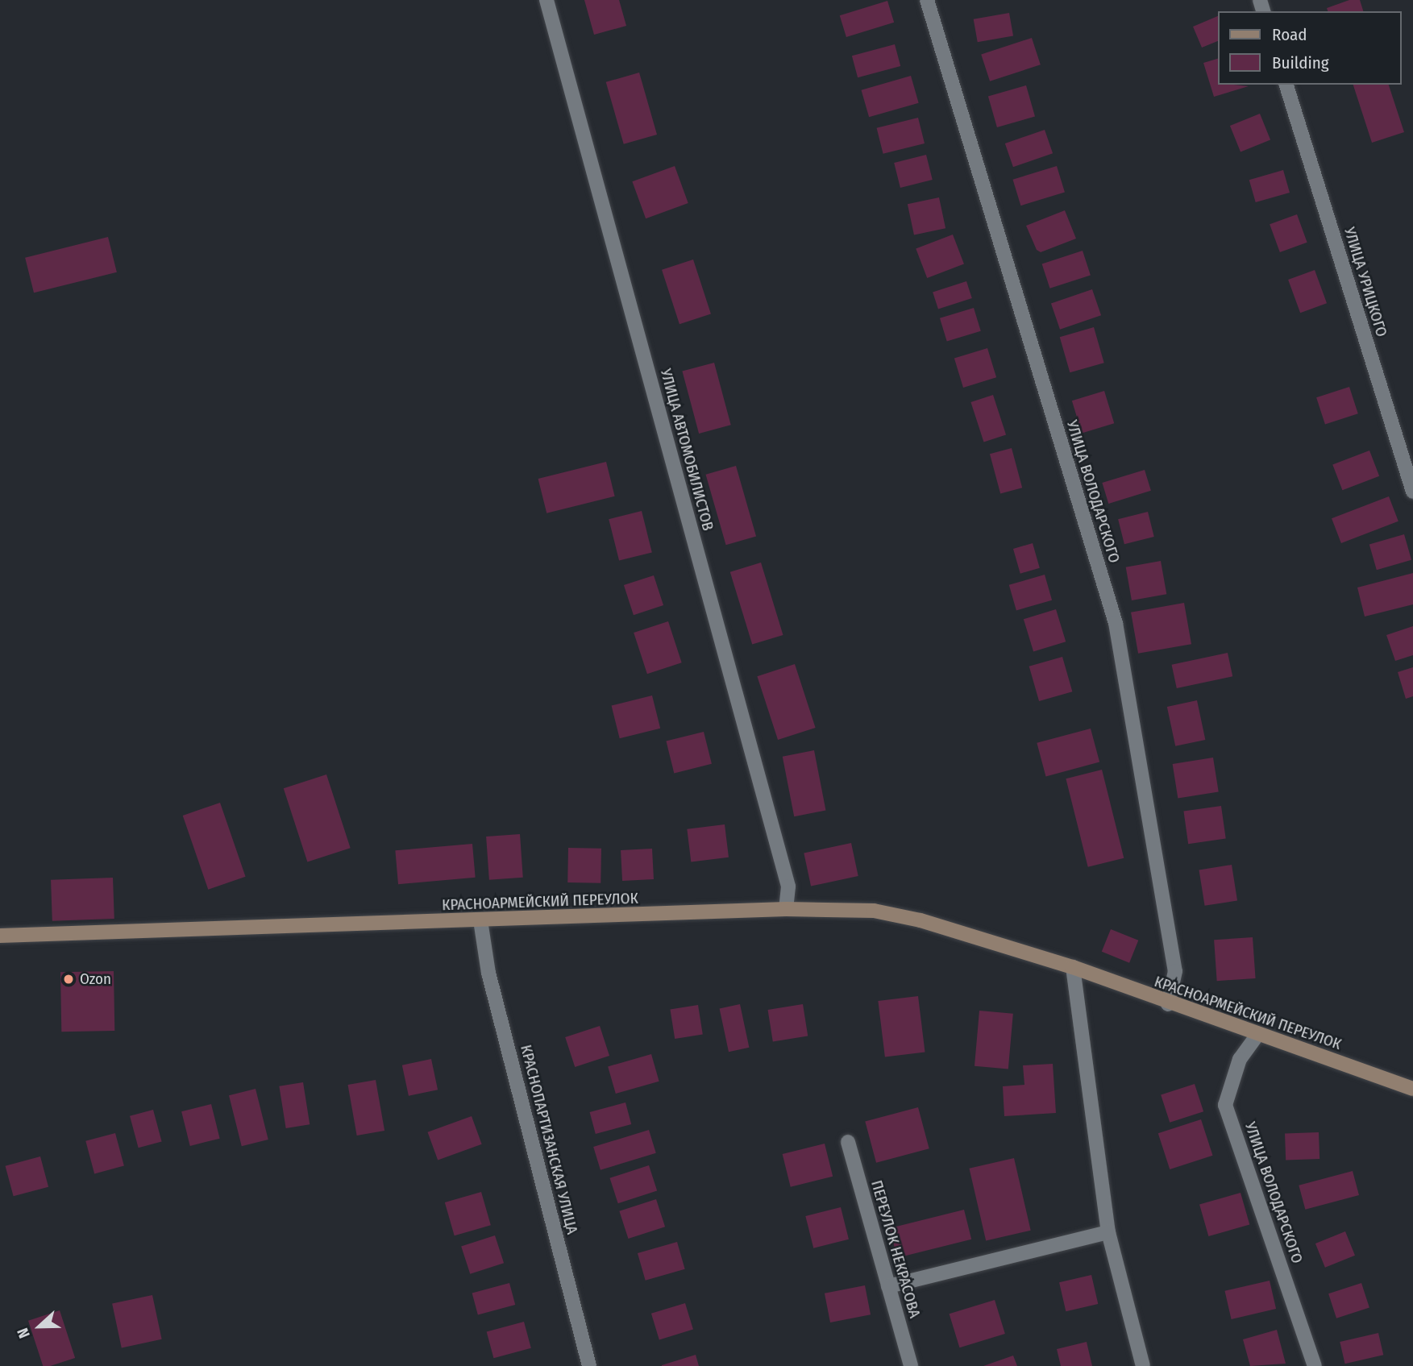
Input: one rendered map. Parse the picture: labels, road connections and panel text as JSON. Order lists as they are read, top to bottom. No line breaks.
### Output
{"streets":{"street":["УЛИЦА УРИЦКОГО","УЛИЦА АВТОМОБИЛИСТОВ","УЛИЦА ВОЛОДАРСКОГО","КРАСНОАРМЕЙСКИЙ ПЕРЕУЛОК","КРАСНОПАРТИЗАНСКАЯ УЛИЦА","ПЕРЕУЛОК НЕКРАСОВА"]},"crossings":[["УЛИЦА АВТОМОБИЛИСТОВ","КРАСНОАРМЕЙСКИЙ ПЕРЕУЛОК"],["УЛИЦА ВОЛОДАРСКОГО","КРАСНОАРМЕЙСКИЙ ПЕРЕУЛОК"],["КРАСНОАРМЕЙСКИЙ ПЕРЕУЛОК","КРАСНОПАРТИЗАНСКАЯ УЛИЦА"]],"places":["Ozon"],"legend":["Road","Building"],"north":"left"}
